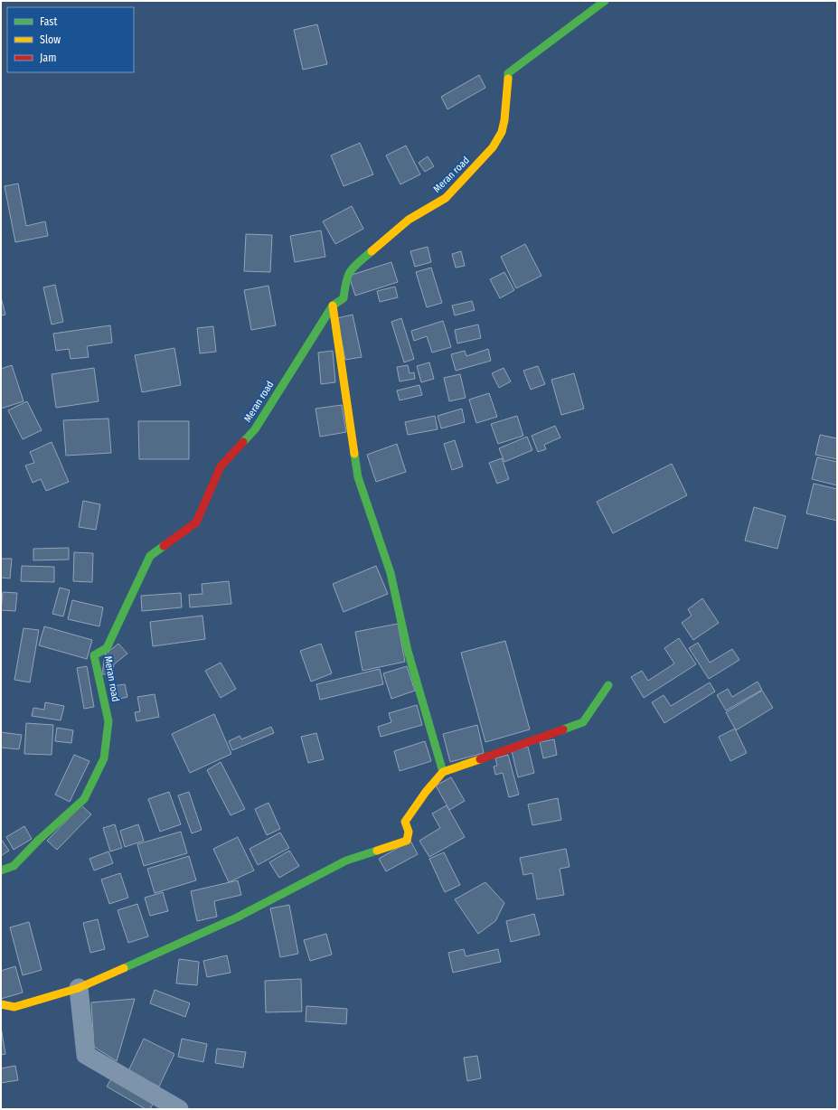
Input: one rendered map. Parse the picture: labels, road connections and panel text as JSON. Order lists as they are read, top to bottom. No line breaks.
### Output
{"streets":{"street":["Meran road"]},"legend":["Fast","Slow","Jam"]}
